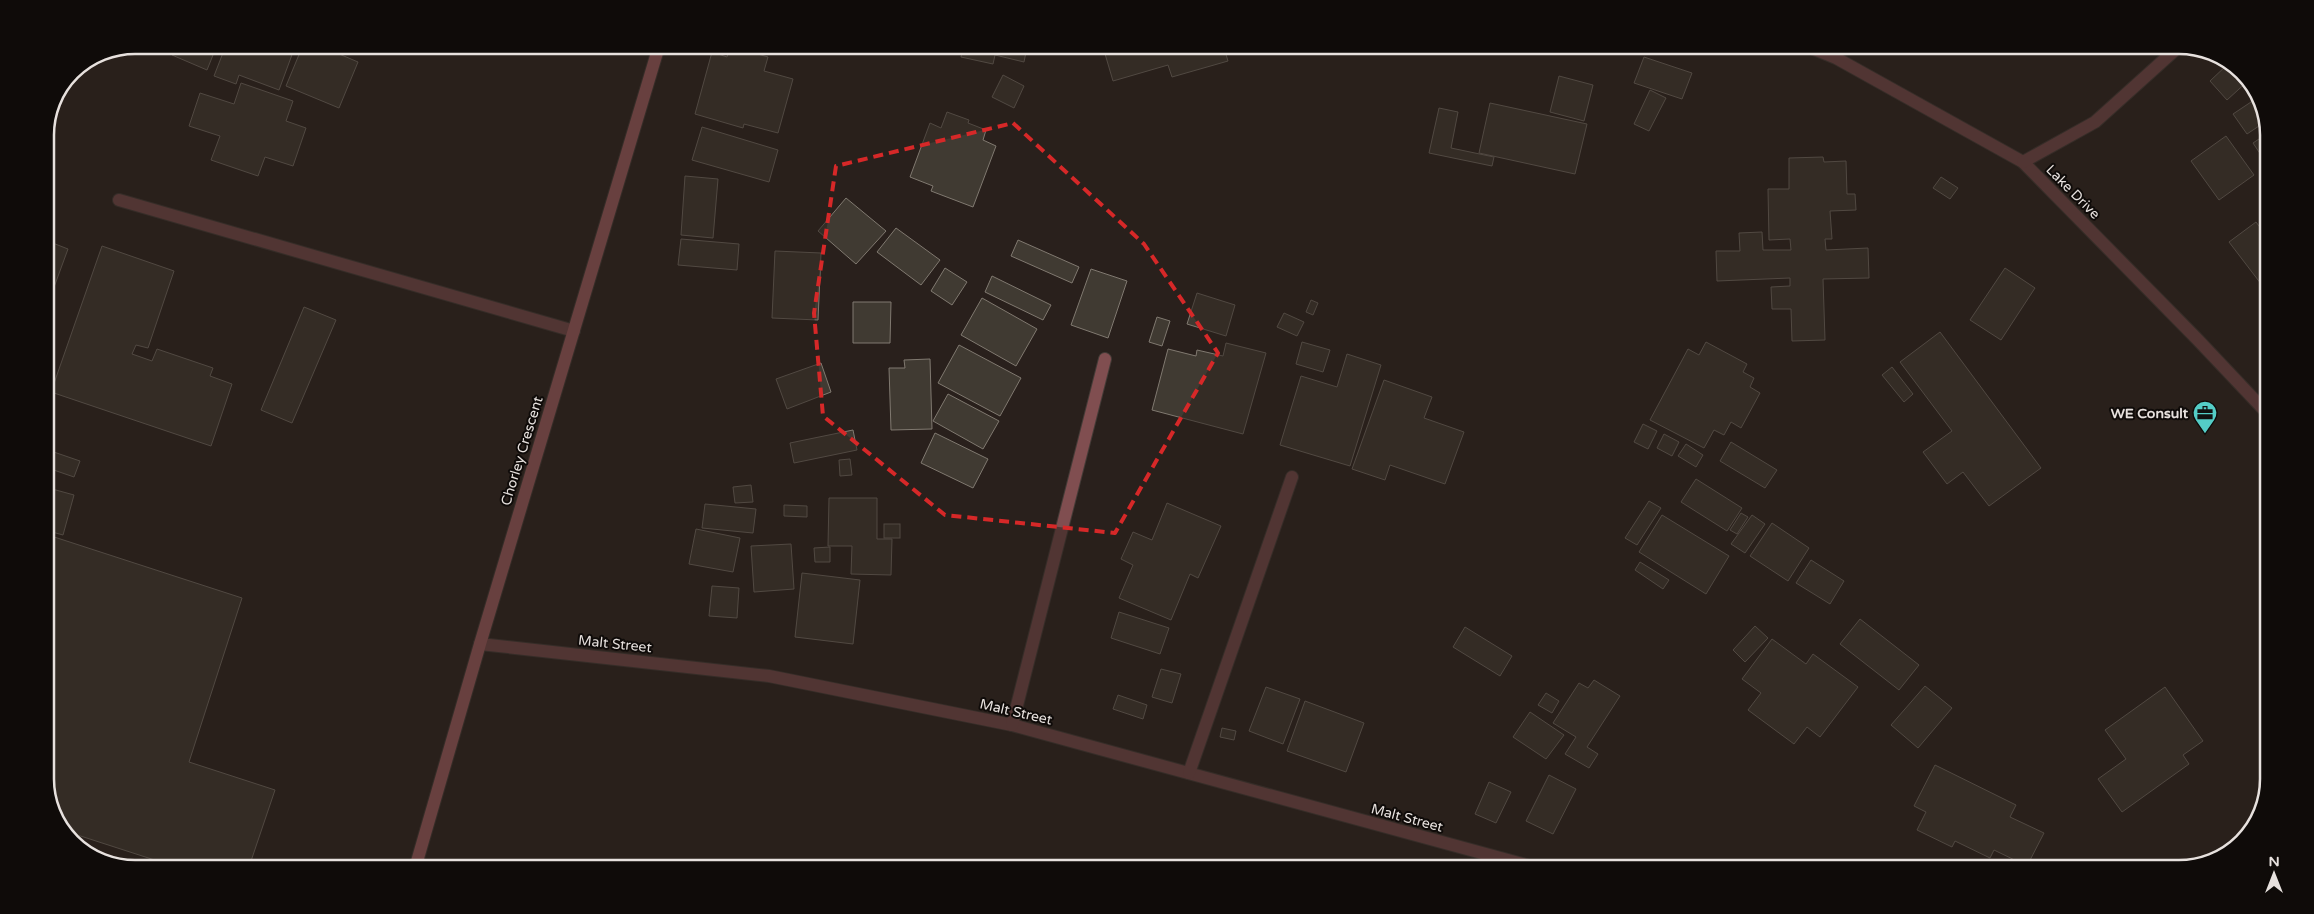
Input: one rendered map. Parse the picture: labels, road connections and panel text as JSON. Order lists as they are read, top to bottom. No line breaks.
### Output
{"streets":{"main road":["Chorley Crescent"],"street":["Lake Drive","Malt Street"]},"crossings":[["Chorley Crescent","Malt Street"]],"places":{"office":["WE Consult"]},"north":"top"}
